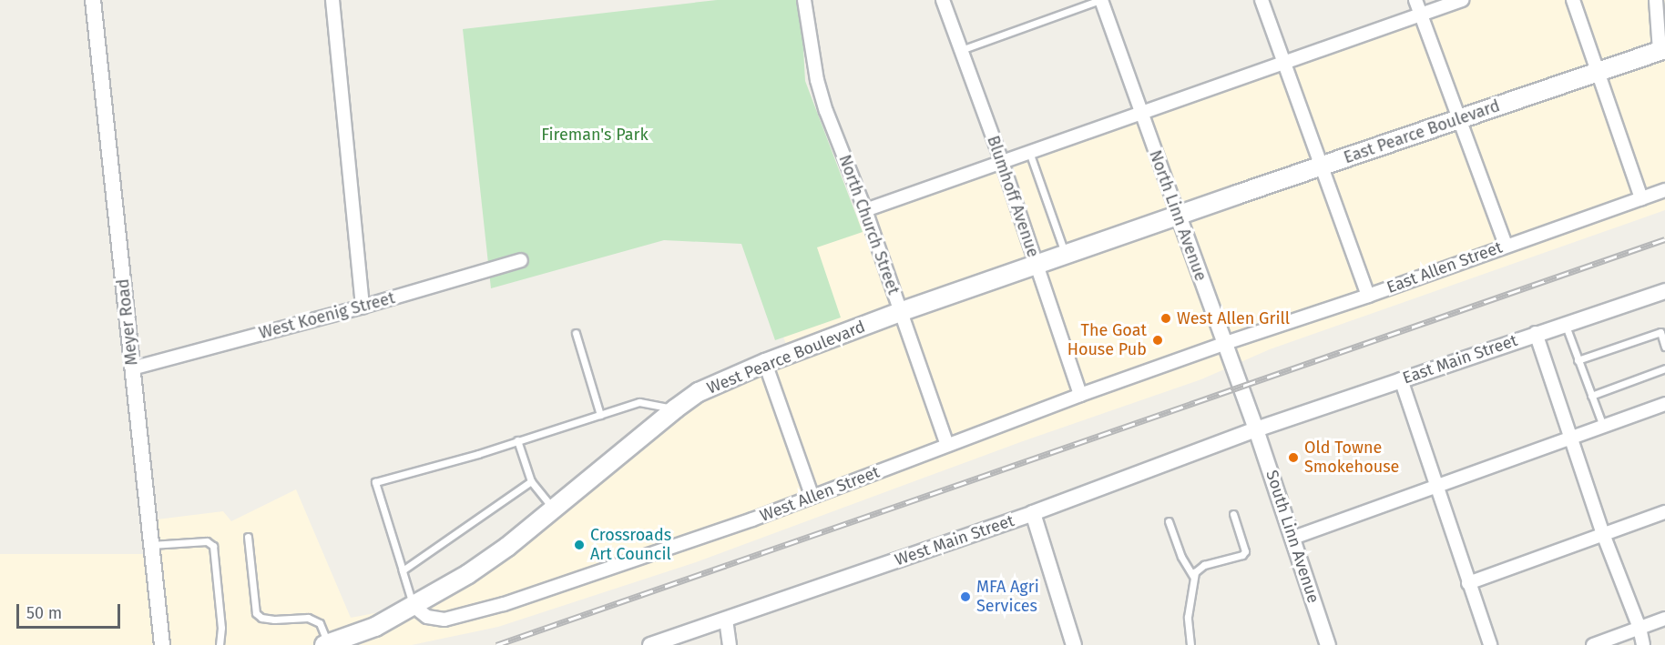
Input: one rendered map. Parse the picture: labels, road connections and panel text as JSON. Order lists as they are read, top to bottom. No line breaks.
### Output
{"streets":{"main road":["East Pearce Boulevard","West Pearce Boulevard"],"street":["Blumhoff Avenue","North Linn Avenue","North Church Street","East Allen Street","West Koenig Street","Meyer Road","East Main Street","West Allen Street","South Linn Avenue","West Main Street"]},"crossings":[["East Pearce Boulevard","North Linn Avenue"],["East Pearce Boulevard","West Pearce Boulevard"],["Blumhoff Avenue","West Pearce Boulevard"],["Blumhoff Avenue","West Allen Street"],["North Linn Avenue","East Allen Street"],["North Linn Avenue","West Pearce Boulevard"],["North Linn Avenue","East Main Street"],["North Linn Avenue","West Allen Street"],["North Linn Avenue","South Linn Avenue"],["North Linn Avenue","West Main Street"],["North Church Street","West Pearce Boulevard"],["North Church Street","West Allen Street"],["East Allen Street","West Allen Street"],["West Koenig Street","Meyer Road"],["West Pearce Boulevard","West Allen Street"],["East Main Street","South Linn Avenue"],["East Main Street","West Main Street"],["South Linn Avenue","West Main Street"]],"parks":["Fireman's Park"],"places":["West Allen Grill","The Goat House Pub","Old Towne Smokehouse","Crossroads Art Council","MFA Agri Services"],"scale_bar":"50 m"}
